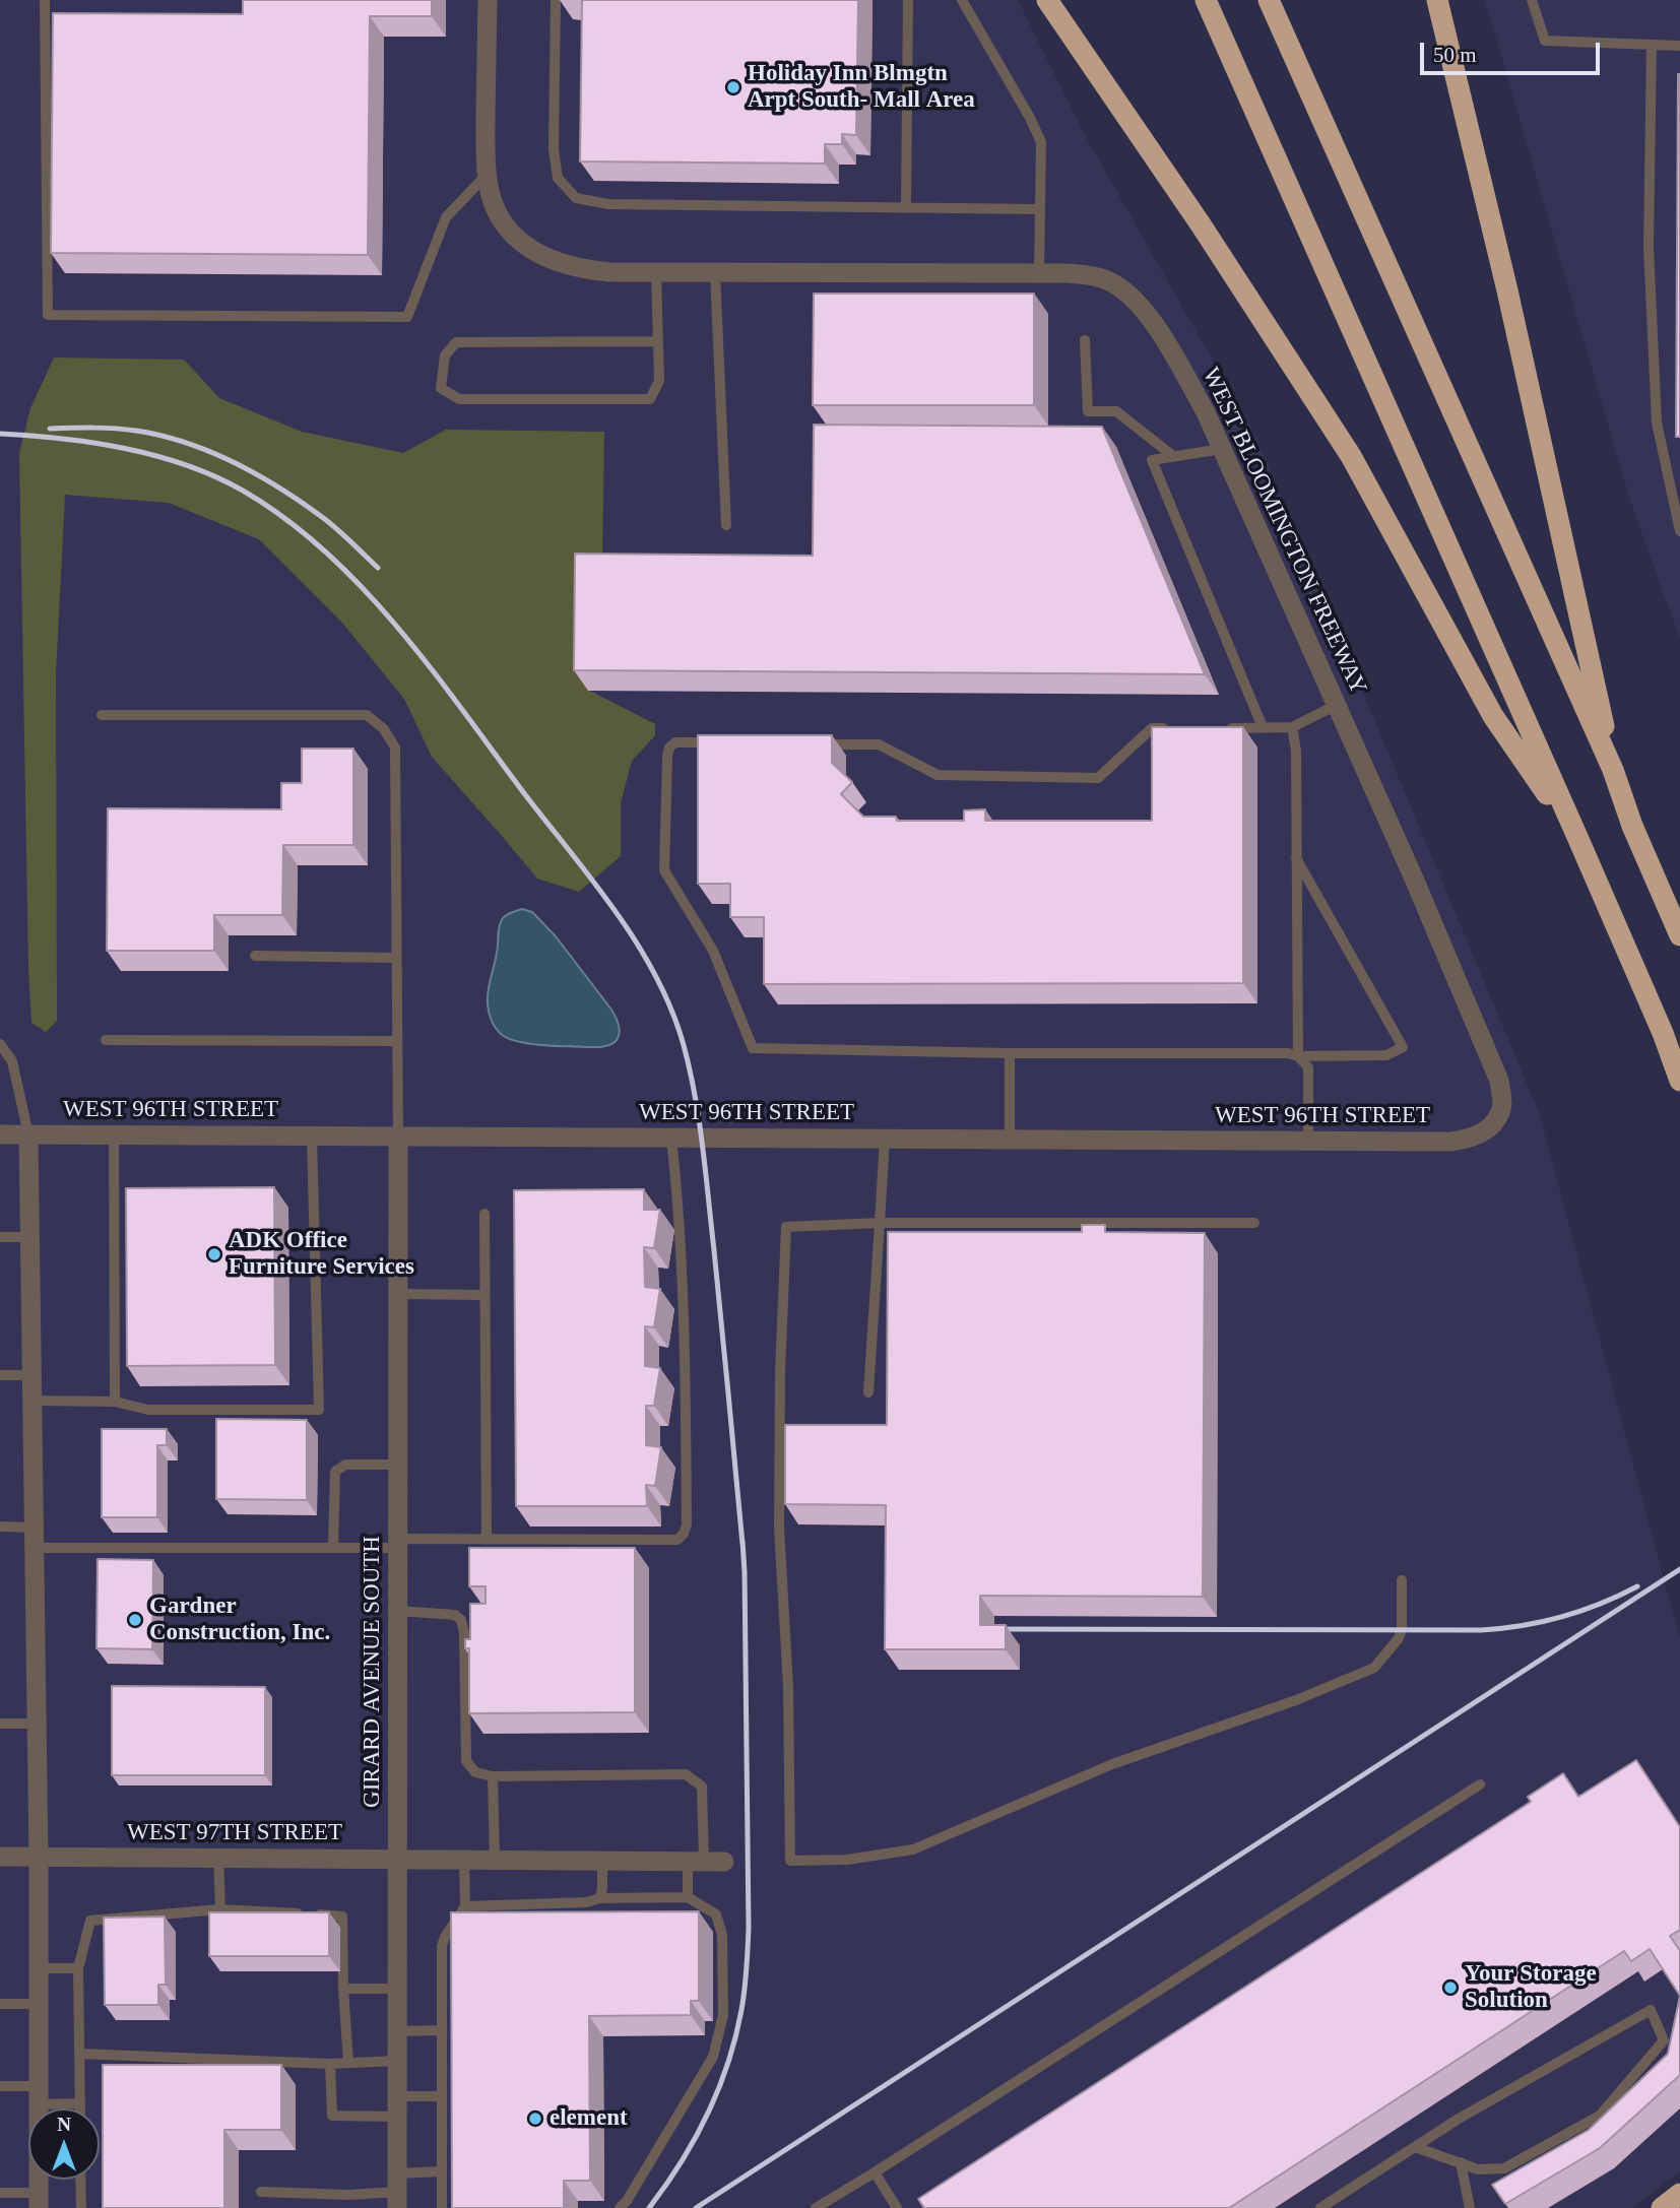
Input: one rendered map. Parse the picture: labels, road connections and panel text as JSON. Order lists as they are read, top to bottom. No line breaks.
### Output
{"streets":{"street":["WEST BLOOMINGTON FREEWAY","WEST 96TH STREET","GIRARD AVENUE SOUTH","WEST 97TH STREET"]},"crossings":[["WEST BLOOMINGTON FREEWAY","WEST 96TH STREET"],["WEST 96TH STREET","GIRARD AVENUE SOUTH"],["GIRARD AVENUE SOUTH","WEST 97TH STREET"]],"places":["Holiday Inn Blmgtn Arpt South- Mall Area","ADK Office Furniture Services","Gardner Construction, Inc.","Your Storage Solution","element"],"scale_bar":"50 m","north":"top"}
